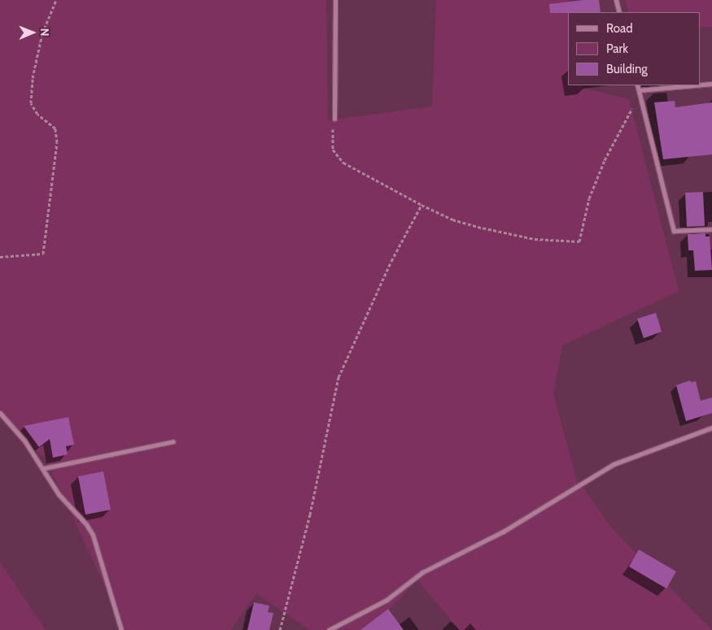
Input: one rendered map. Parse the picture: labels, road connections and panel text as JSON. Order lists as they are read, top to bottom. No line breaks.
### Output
{"legend":["Road","Park","Building"],"north":"right"}
